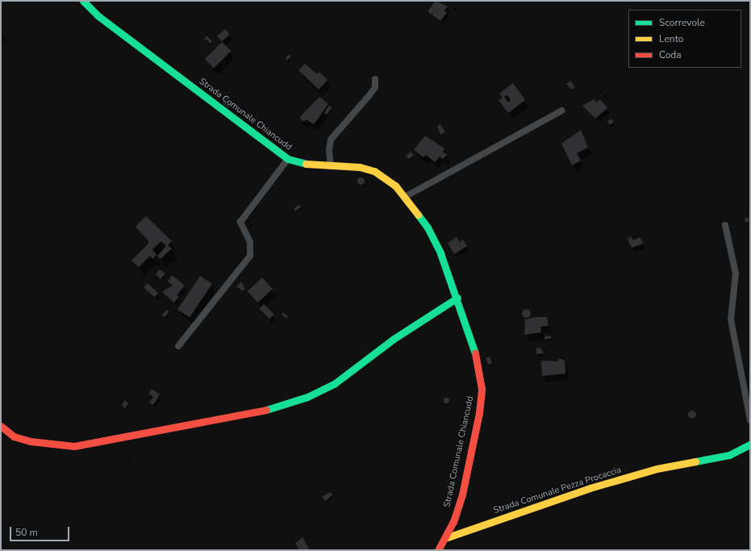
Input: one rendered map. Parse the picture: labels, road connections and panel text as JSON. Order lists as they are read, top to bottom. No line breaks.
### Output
{"streets":{"street":["Strada Comunale Chiancudd","Strada Comunale Pezza Procaccia"]},"crossings":[["Strada Comunale Chiancudd","Strada Comunale Pezza Procaccia"]],"legend":["Scorrevole","Lento","Coda"],"scale_bar":"50 m"}
